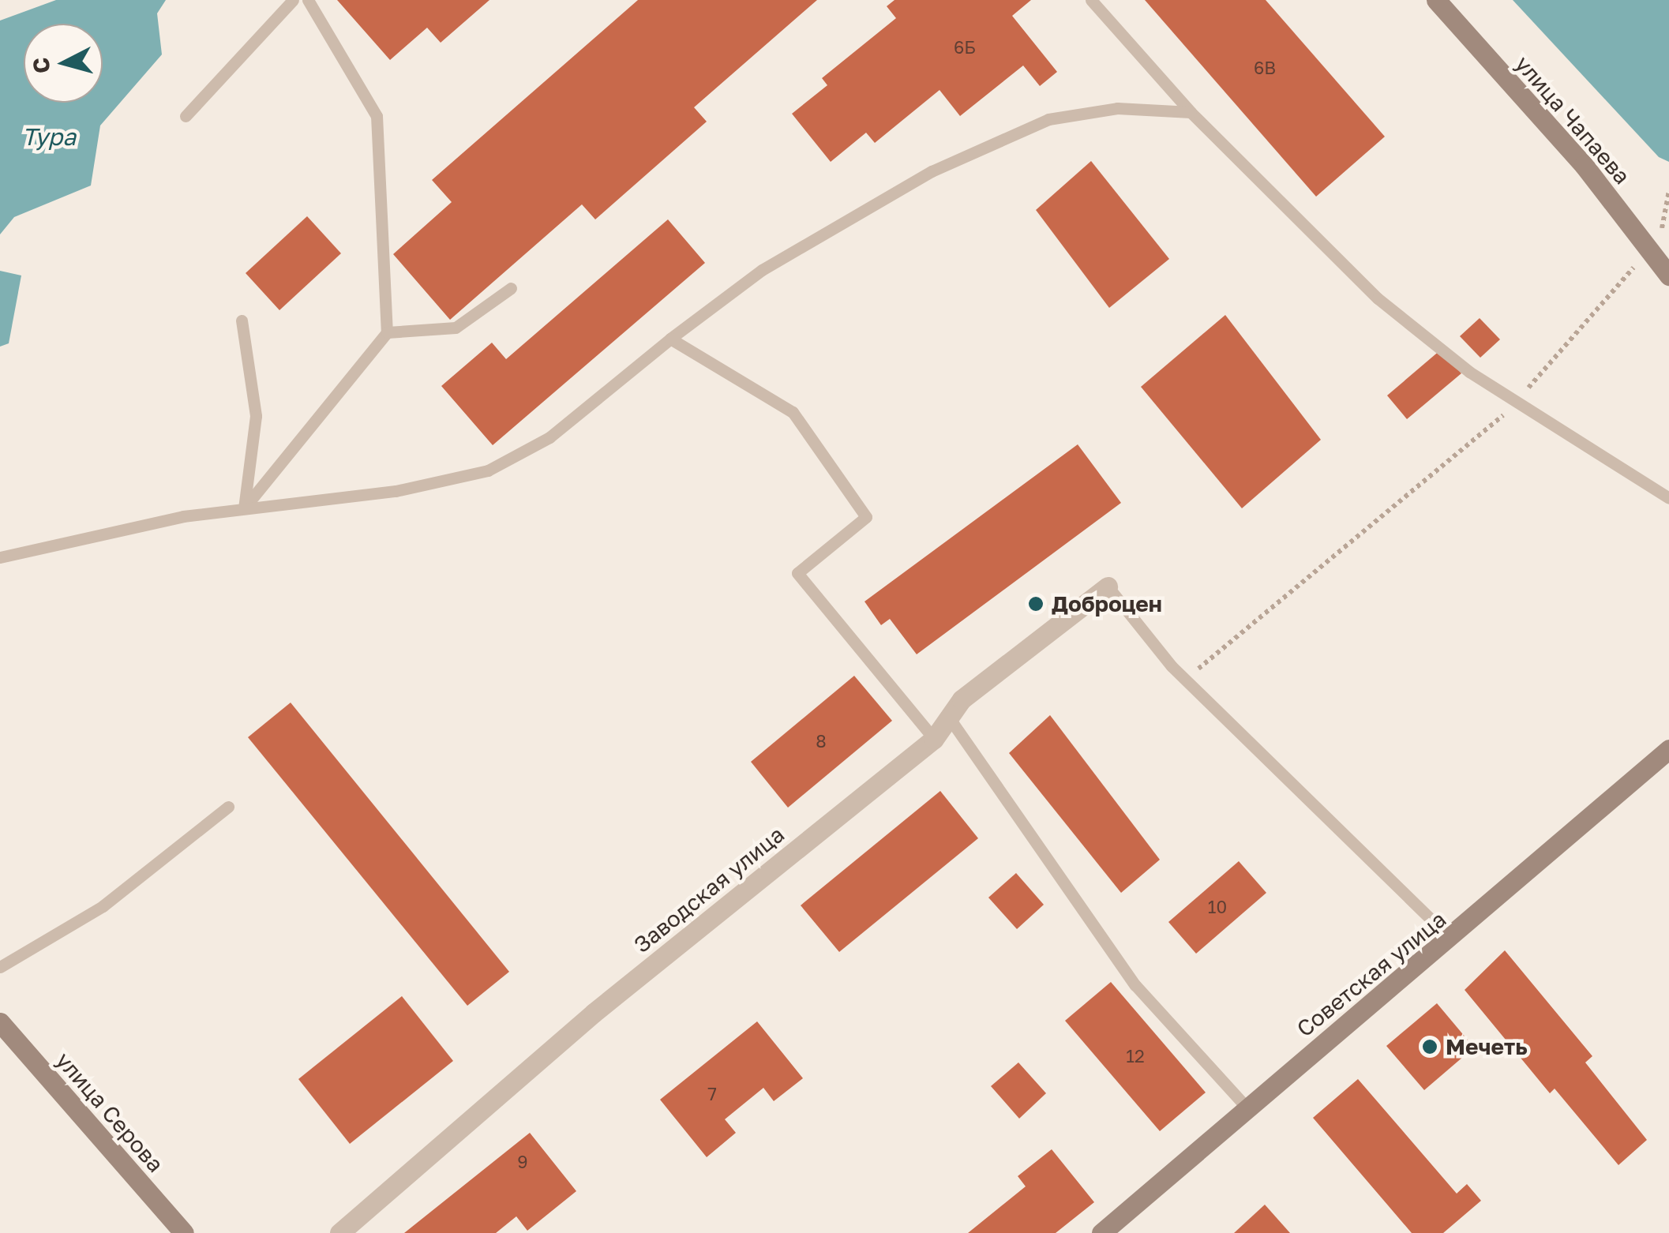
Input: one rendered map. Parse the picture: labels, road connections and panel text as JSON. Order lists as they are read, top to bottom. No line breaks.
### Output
{"streets":{"main road":["улица Чапаева","Советская улица","улица Серова"],"street":["Заводская улица"]},"water":["Тура"],"places":["Доброцен","Мечеть"],"house_numbers":["6Б","6В","8","10","12","7","9"],"north":"left"}
